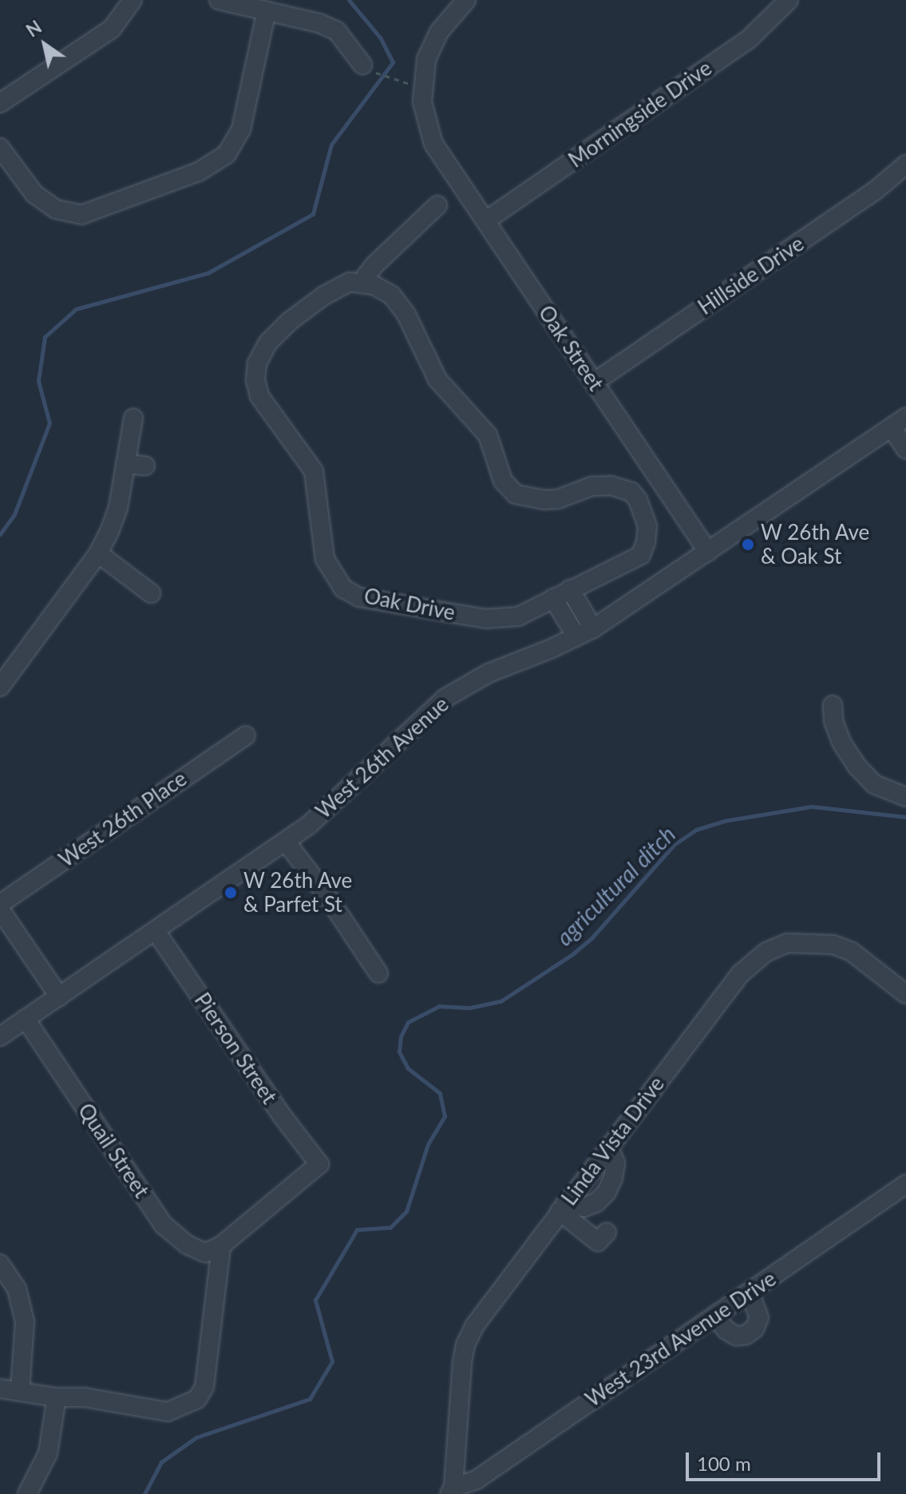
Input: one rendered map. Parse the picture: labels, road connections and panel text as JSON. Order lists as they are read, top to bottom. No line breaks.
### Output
{"streets":{"street":["Morningside Drive","Hillside Drive","Oak Street","Oak Drive","West 26th Avenue","West 26th Place","Pierson Street","Linda Vista Drive","Quail Street","West 23rd Avenue Drive"]},"crossings":[["Morningside Drive","Oak Street"],["Hillside Drive","Oak Street"],["Oak Street","West 26th Avenue"],["West 26th Avenue","Pierson Street"],["West 26th Avenue","Quail Street"],["Pierson Street","Quail Street"],["Linda Vista Drive","West 23rd Avenue Drive"]],"water":["agricultural ditch"],"places":["W 26th Ave & Oak St","W 26th Ave & Parfet St"],"scale_bar":"100 m","north":"top left"}
